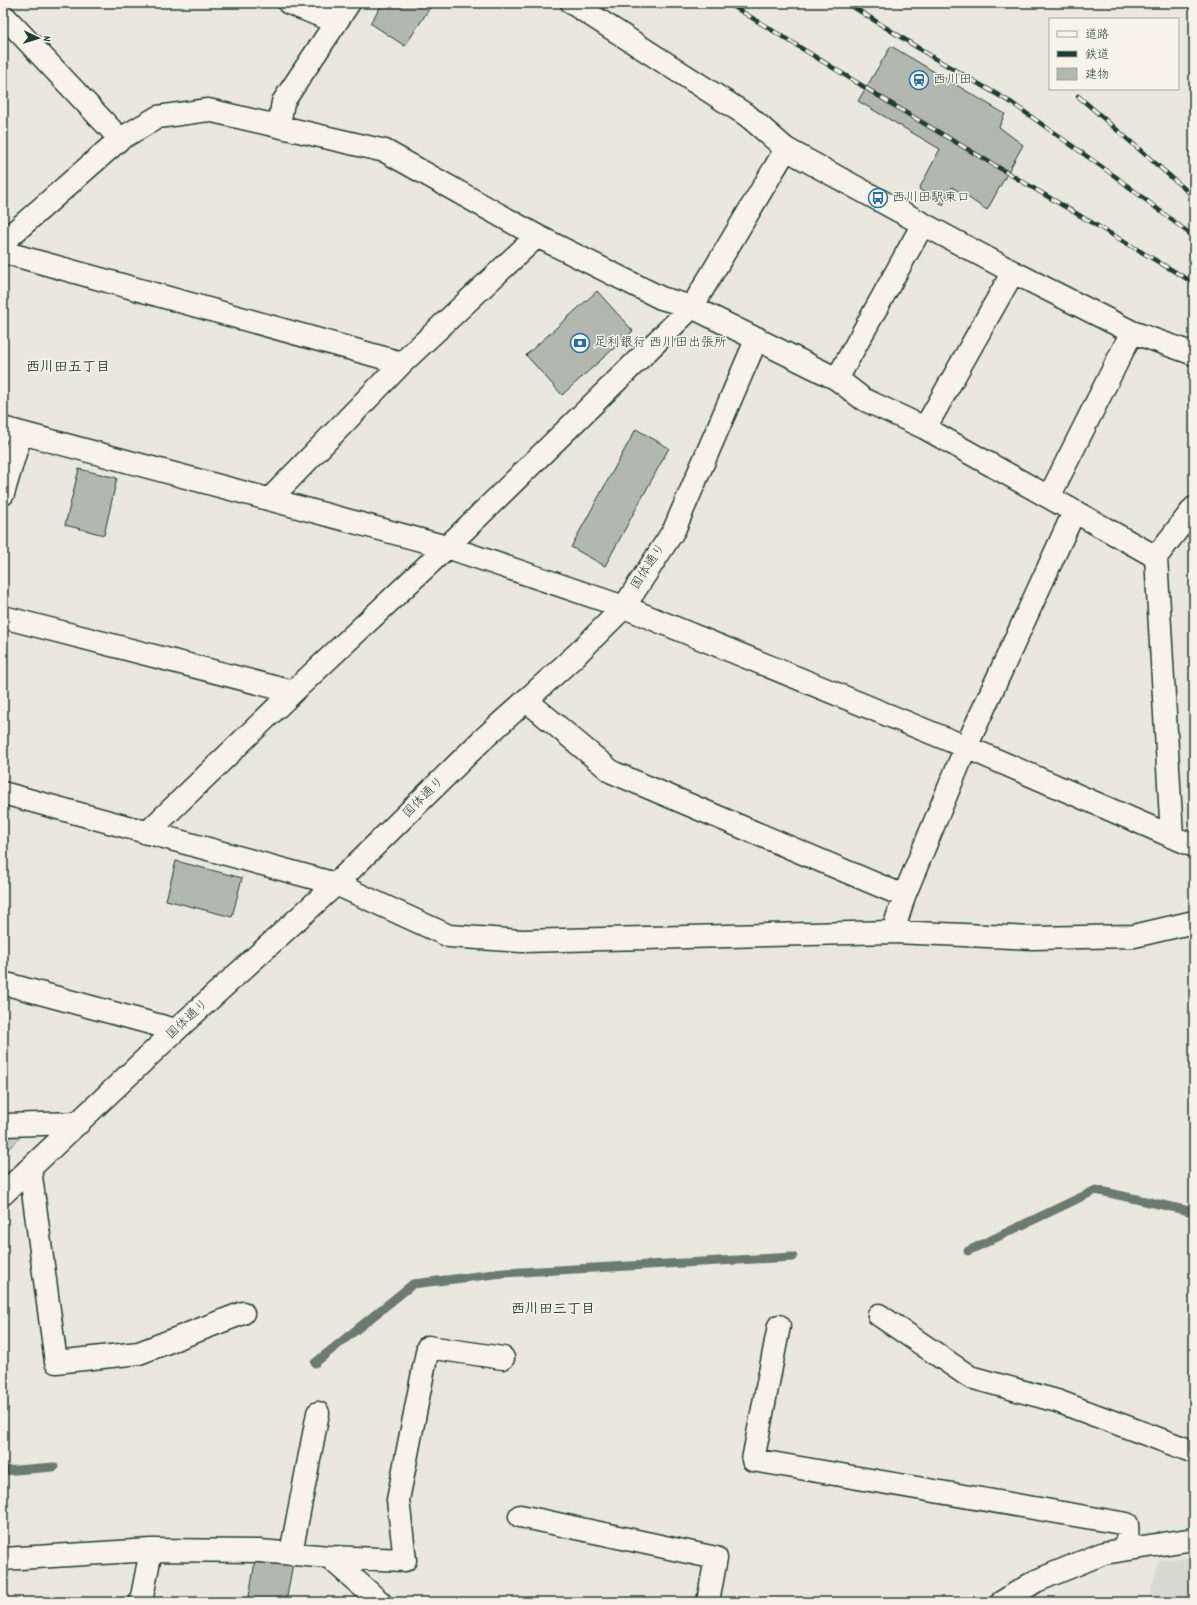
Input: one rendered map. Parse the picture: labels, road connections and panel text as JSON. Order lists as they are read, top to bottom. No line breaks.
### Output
{"streets":{"street":["国体通り"]},"districts":["西川田五丁目","西川田三丁目"],"places":{"station":["西川田"],"bus stop":["西川田駅東口"],"bank":["足利銀行 西川田出張所"]},"legend":["道路","鉄道","建物"],"north":"right"}
